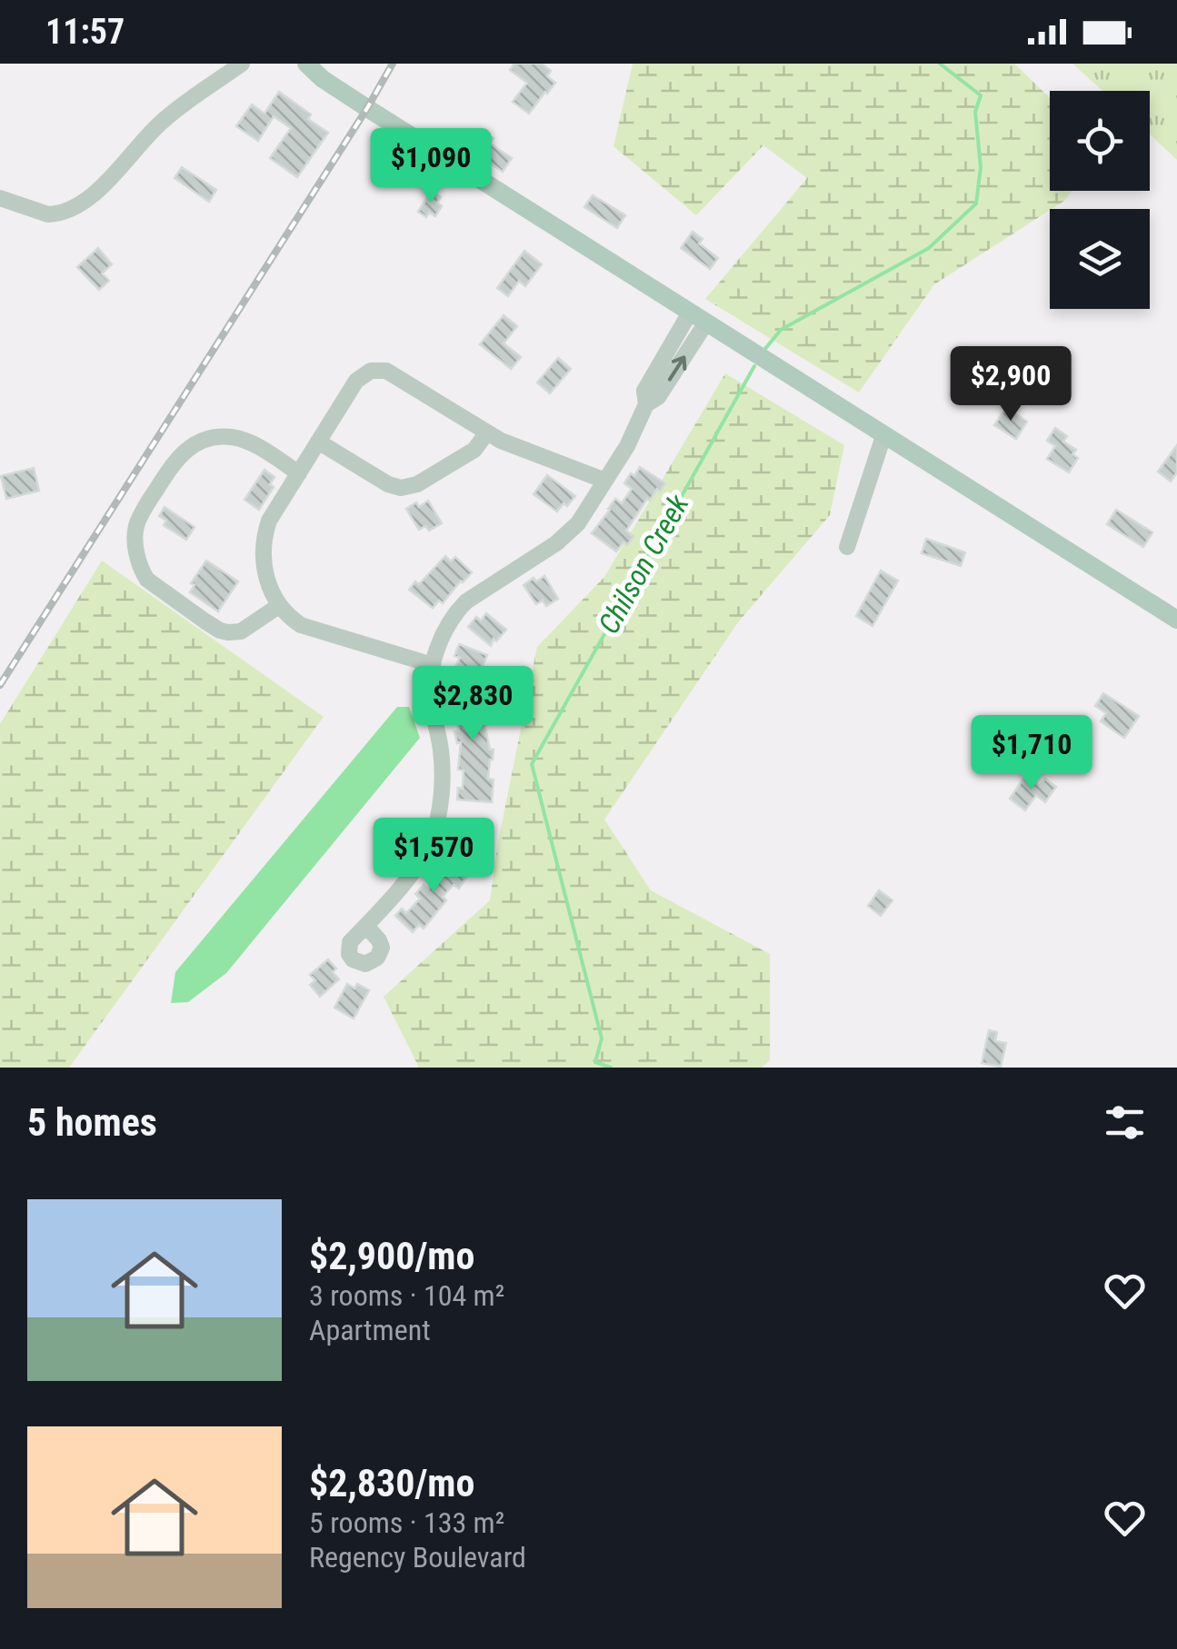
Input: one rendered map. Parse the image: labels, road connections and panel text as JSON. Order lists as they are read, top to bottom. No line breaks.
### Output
{"water":["Chilson Creek"],"page":{"status":"11:57","price":["$1,090","$2,900","$2,830","$1,710","$1,570"],"heading":"5 homes","list":[{"name":"$2,900/mo","note":"3 rooms · 104 m² · Apartment"},{"name":"$2,830/mo","note":"5 rooms · 133 m² · Regency Boulevard"}]}}
